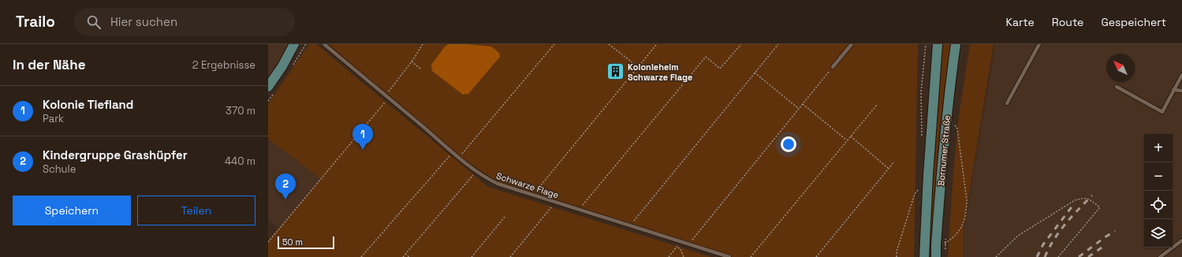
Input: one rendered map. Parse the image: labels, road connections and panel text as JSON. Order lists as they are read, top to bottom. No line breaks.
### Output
{"streets":{"main road":["Bornumer Straße"],"lane":["Schwarze Flage"]},"places":{"building":["Kolonieheim Schwarze Flage"]},"scale_bar":"50 m","north":"top left","page":{"header":"Trailo","search":"Hier suchen","nav":["Karte","Route","Gespeichert"],"heading":["In der Nähe","2 Ergebnisse"],"list":[{"mark":"1","name":"Kolonie Tiefland","note":"Park","value":"370 m"},{"mark":"2","name":"Kindergruppe Grashüpfer","note":"Schule","value":"440 m"}],"pins":["1","2"],"map_buttons":["+","−"],"buttons":["Speichern","Teilen"],"scale":"50 m"}}
